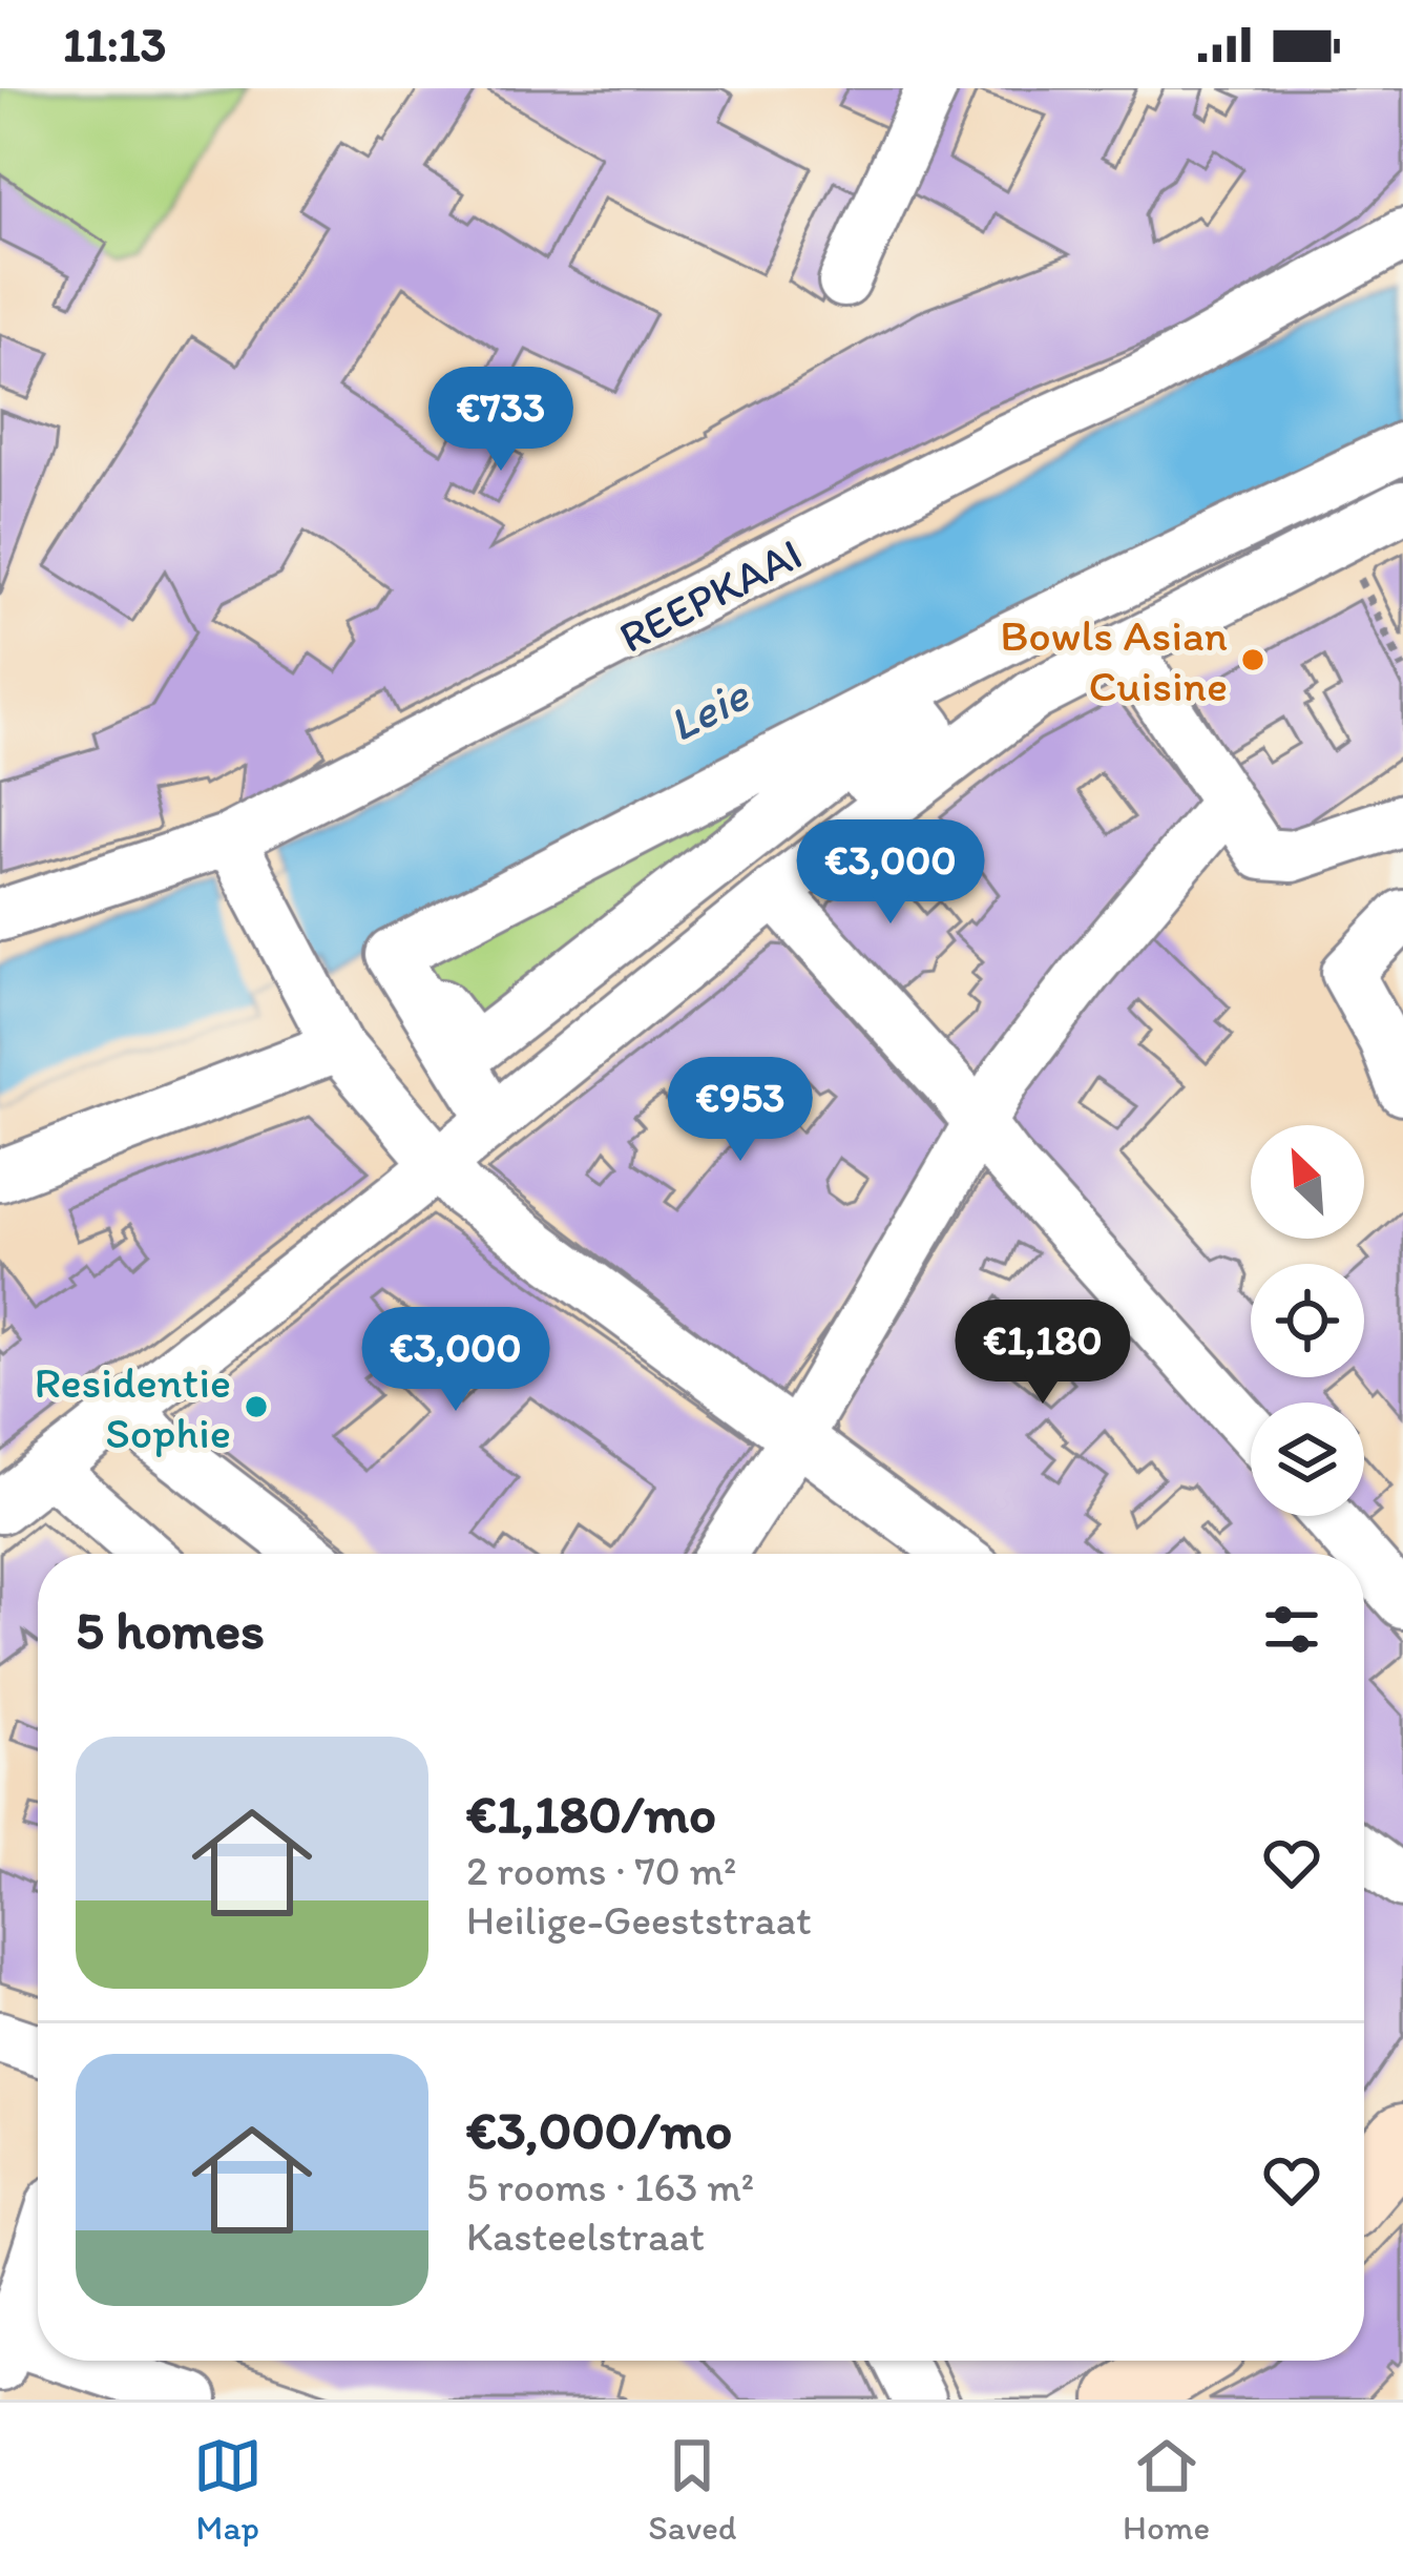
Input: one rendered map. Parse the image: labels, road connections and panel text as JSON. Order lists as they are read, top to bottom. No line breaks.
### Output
{"streets":{"street":["REEPKAAI"]},"water":["Leie"],"places":["Bowls Asian Cuisine","Residentie Sophie"],"north":"top left","page":{"status":"11:13","price":["€733","€3,000","€953","€1,180","€3,000"],"heading":"5 homes","list":[{"name":"€1,180/mo","note":"2 rooms · 70 m² · Heilige-Geeststraat"},{"name":"€3,000/mo","note":"5 rooms · 163 m² · Kasteelstraat"}],"tabs":["Map","Saved","Home"]}}
